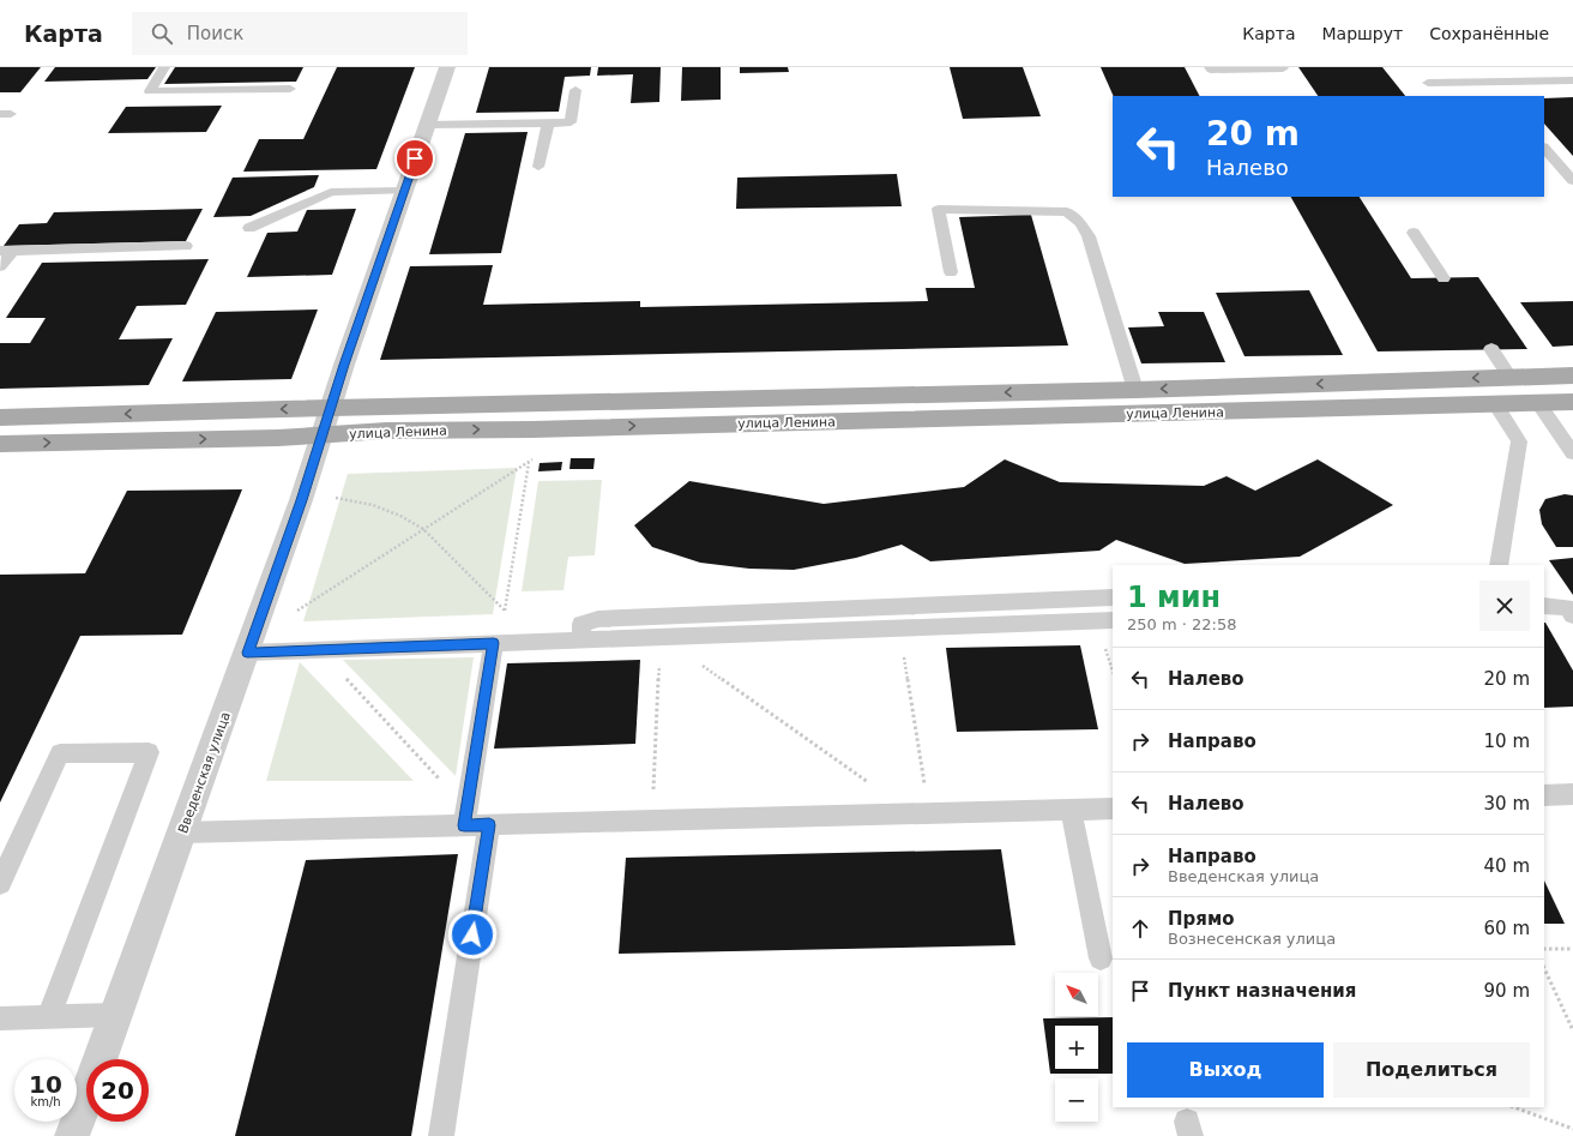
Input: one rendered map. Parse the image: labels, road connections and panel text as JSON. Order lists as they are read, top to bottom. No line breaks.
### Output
{"streets":{"main road":["улица Ленина"],"street":["Введенская улица"]},"crossings":[["улица Ленина","Введенская улица"]],"north":"top left","page":{"header":"Карта","search":"Поиск","nav":["Карта","Маршрут","Сохранённые"],"turn":["20 m","Налево"],"heading":["1 мин","250 m · 22:58"],"list":[{"name":"Налево","value":"20 m"},{"name":"Направо","value":"10 m"},{"name":"Налево","value":"30 m"},{"name":"Направо","note":"Введенская улица","value":"40 m"},{"name":"Прямо","note":"Вознесенская улица","value":"60 m"},{"name":"Пункт назначения","value":"90 m"}],"map_buttons":["+","−"],"buttons":["Выход","Поделиться"],"speed":"10 km/h","limit":"20"}}
